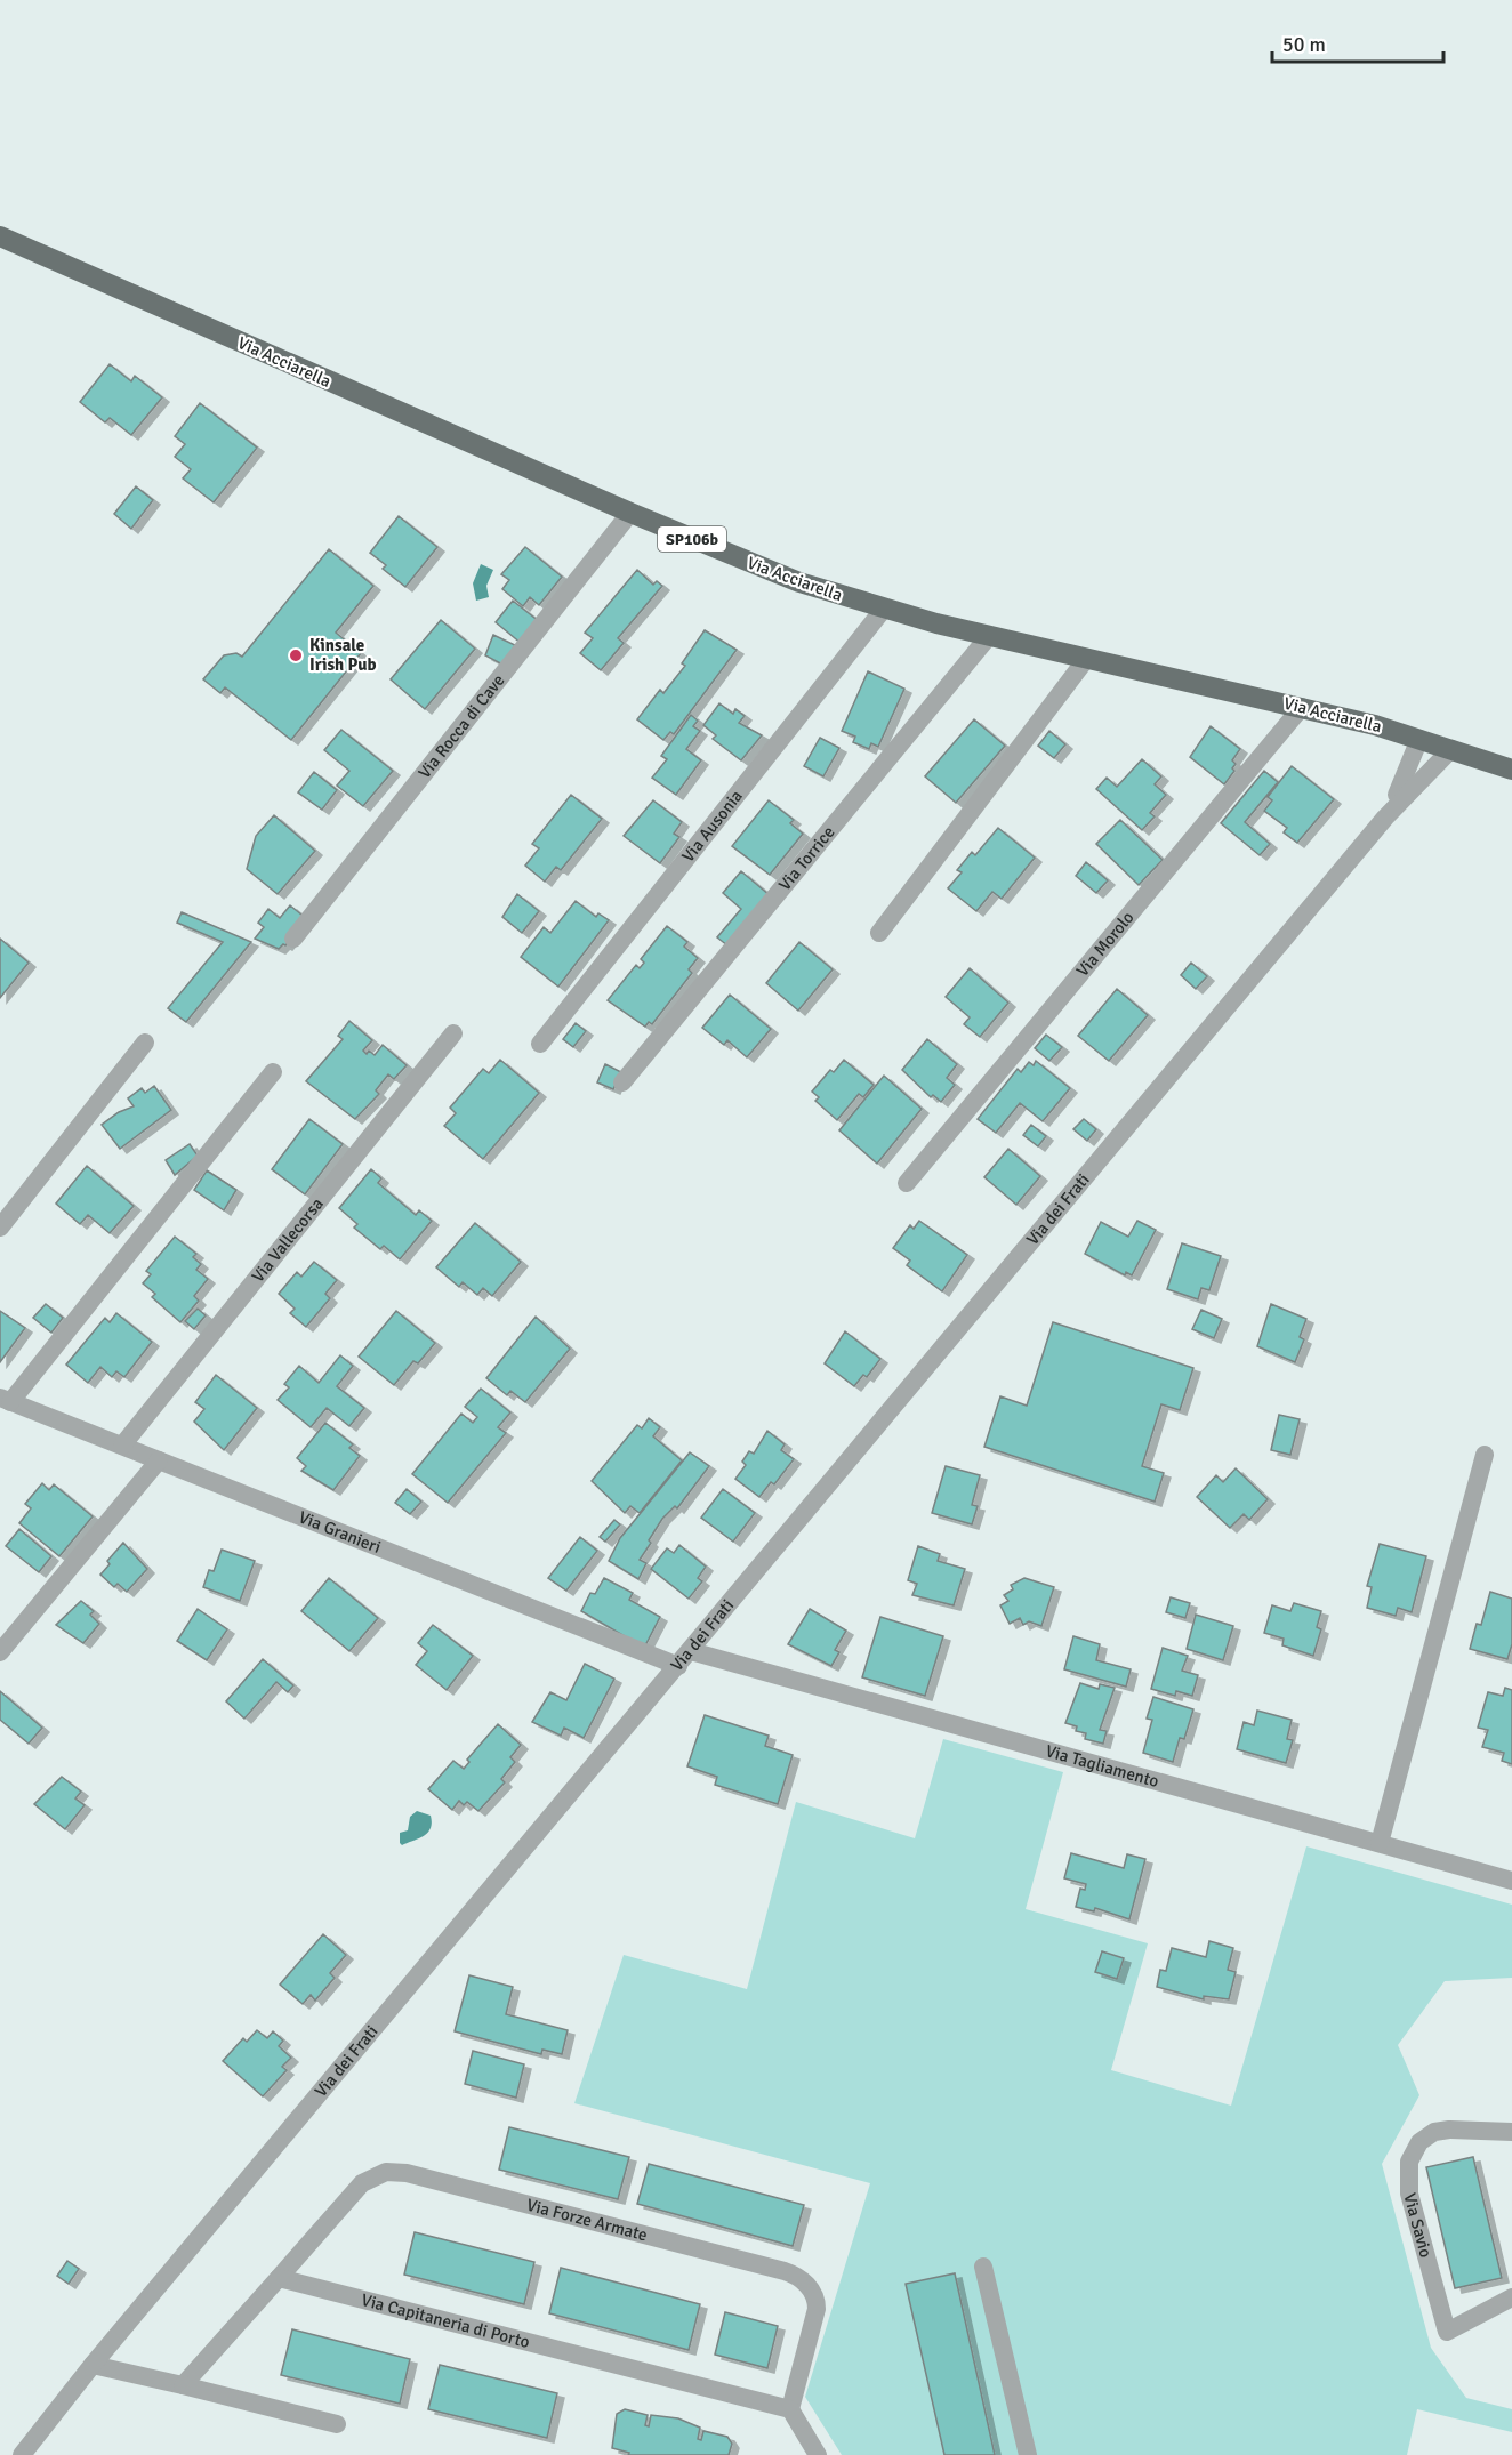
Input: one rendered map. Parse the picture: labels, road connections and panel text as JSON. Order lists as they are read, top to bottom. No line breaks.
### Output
{"streets":{"main road":["Via Acciarella","SP106b"],"street":["Via Rocca di Cave","Via Ausonia","Via Torrice","Via Morolo","Via dei Frati","Via Vallecorsa","Via Granieri","Via Tagliamento","Via Forze Armate","Via Savio","Via Capitaneria di Porto"]},"crossings":[["Via Acciarella","Via Rocca di Cave"],["Via Acciarella","Via Ausonia"],["Via Acciarella","Via Torrice"],["Via Acciarella","Via Morolo"],["Via Acciarella","Via dei Frati"],["Via dei Frati","Via Granieri"],["Via dei Frati","Via Tagliamento"],["Via Vallecorsa","Via Granieri"],["Via Granieri","Via Tagliamento"],["Via Forze Armate","Via Capitaneria di Porto"]],"places":["Kinsale Irish Pub"],"scale_bar":"50 m"}
